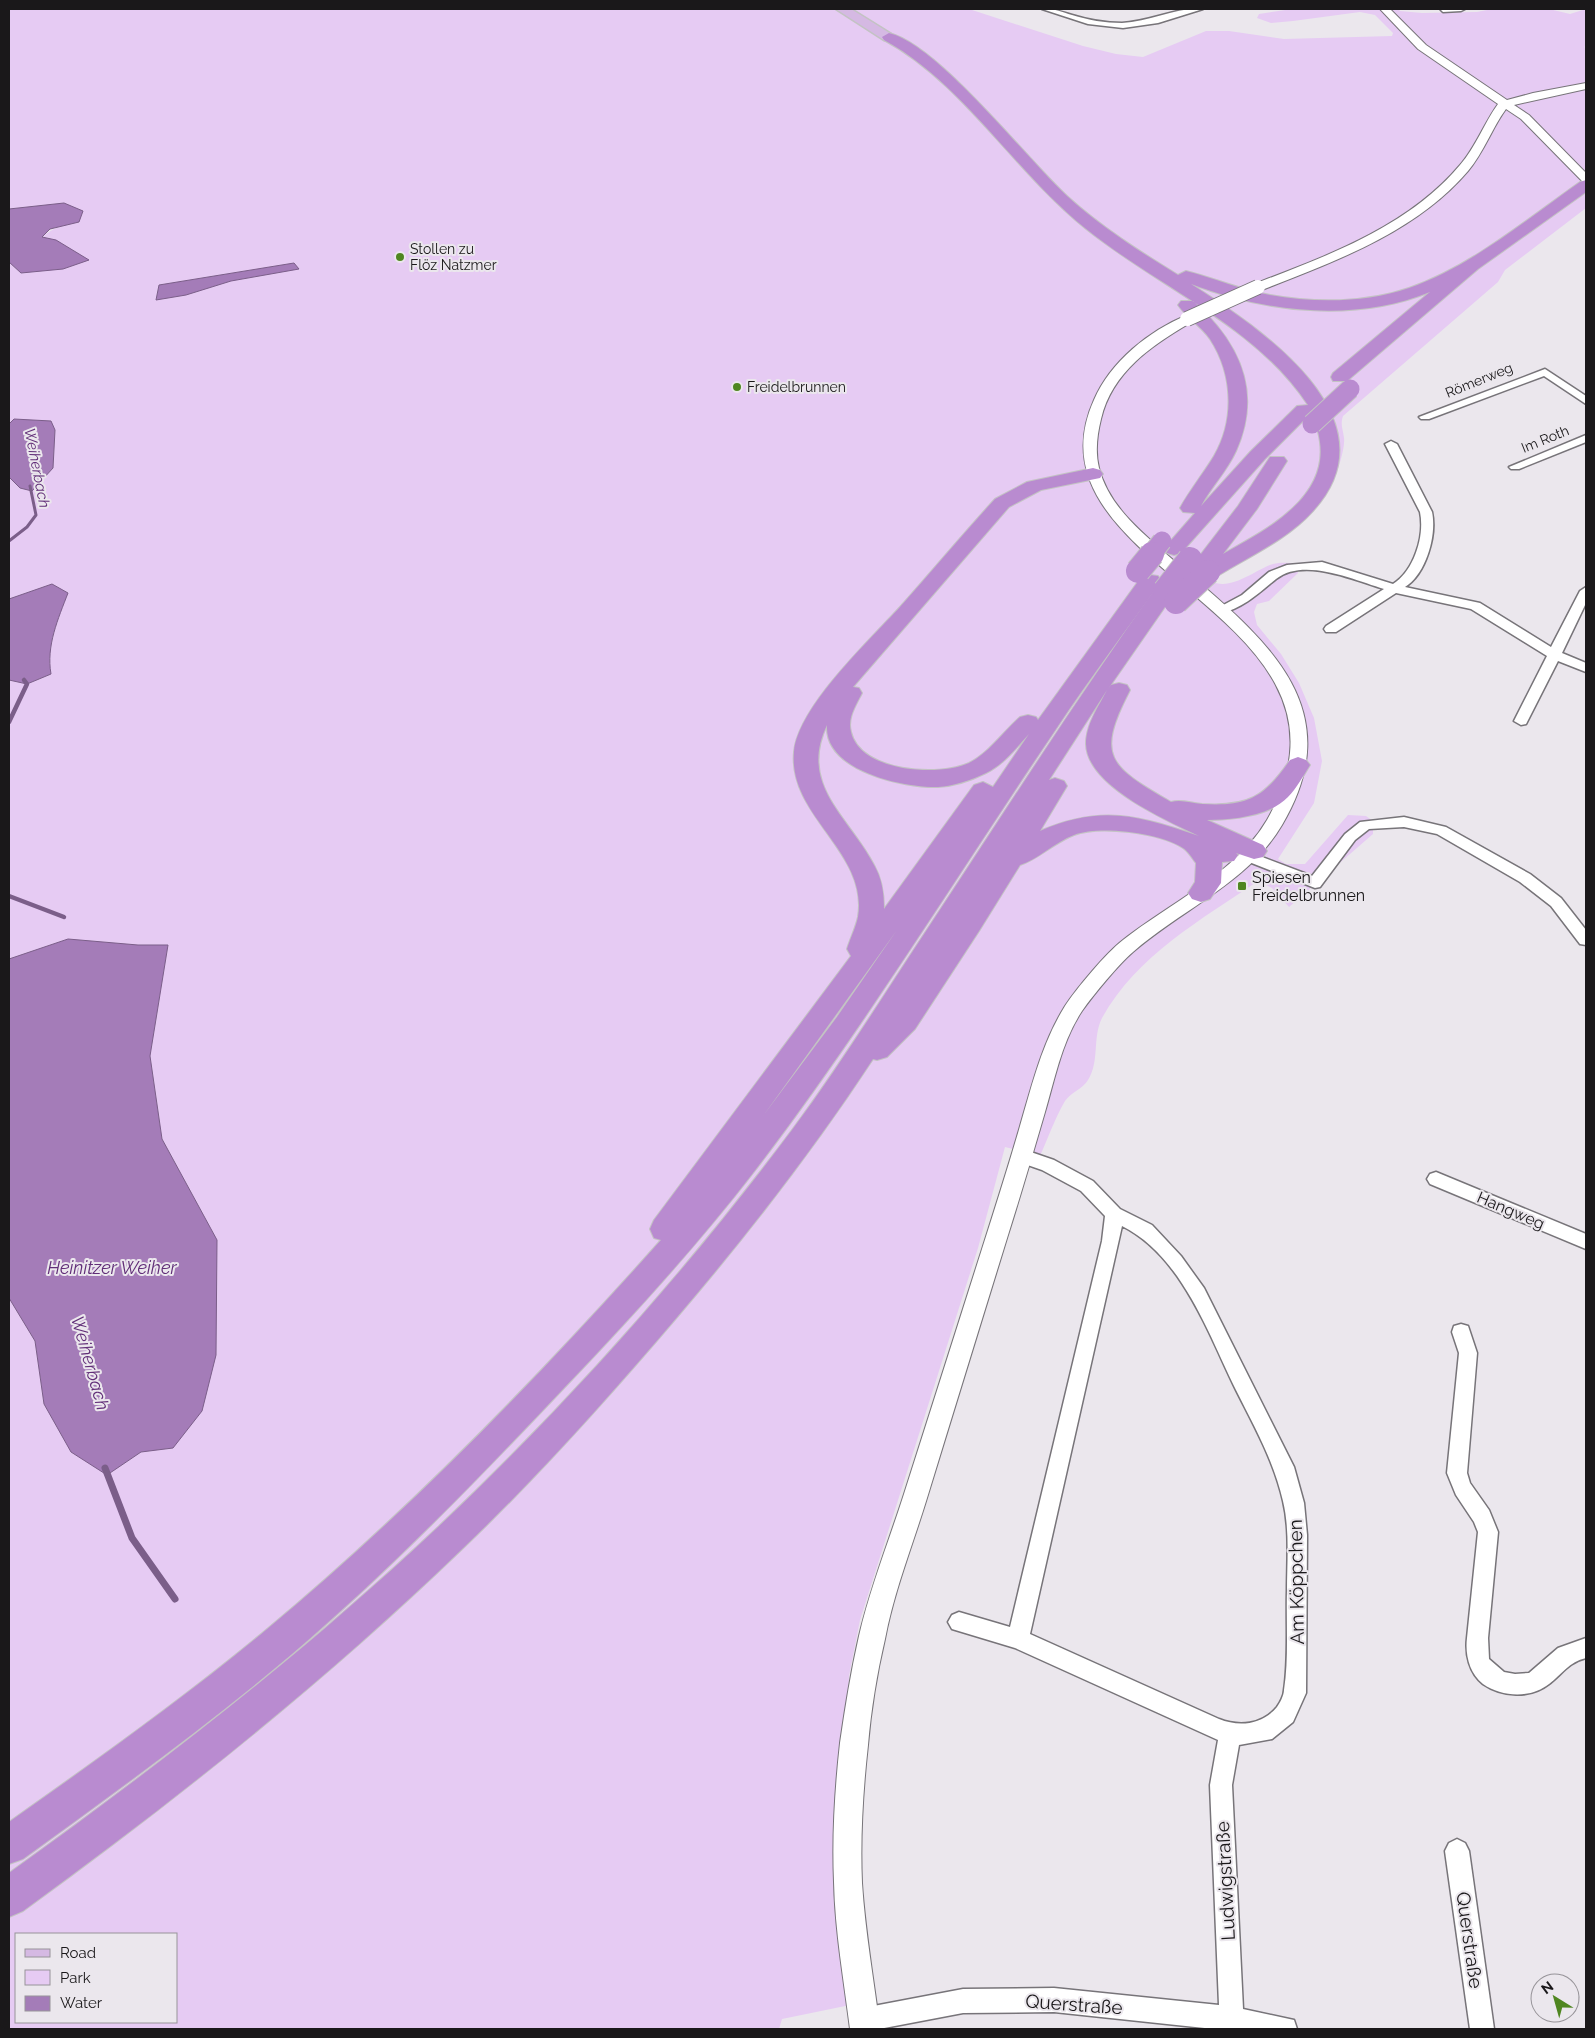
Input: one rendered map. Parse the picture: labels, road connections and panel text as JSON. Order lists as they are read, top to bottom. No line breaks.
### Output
{"streets":{"street":["Römerweg","Im Roth","Hangweg","Am Köppchen","Ludwigstraße","Querstraße"]},"crossings":[["Am Köppchen","Ludwigstraße"],["Ludwigstraße","Querstraße"]],"water":["Weiherbach","Heinitzer Weiher"],"places":{"other":["Stollen zu Flöz Natzmer","Freidelbrunnen"],"transit":["Spiesen Freidelbrunnen"]},"legend":["Road","Park","Water"],"north":"top left"}
